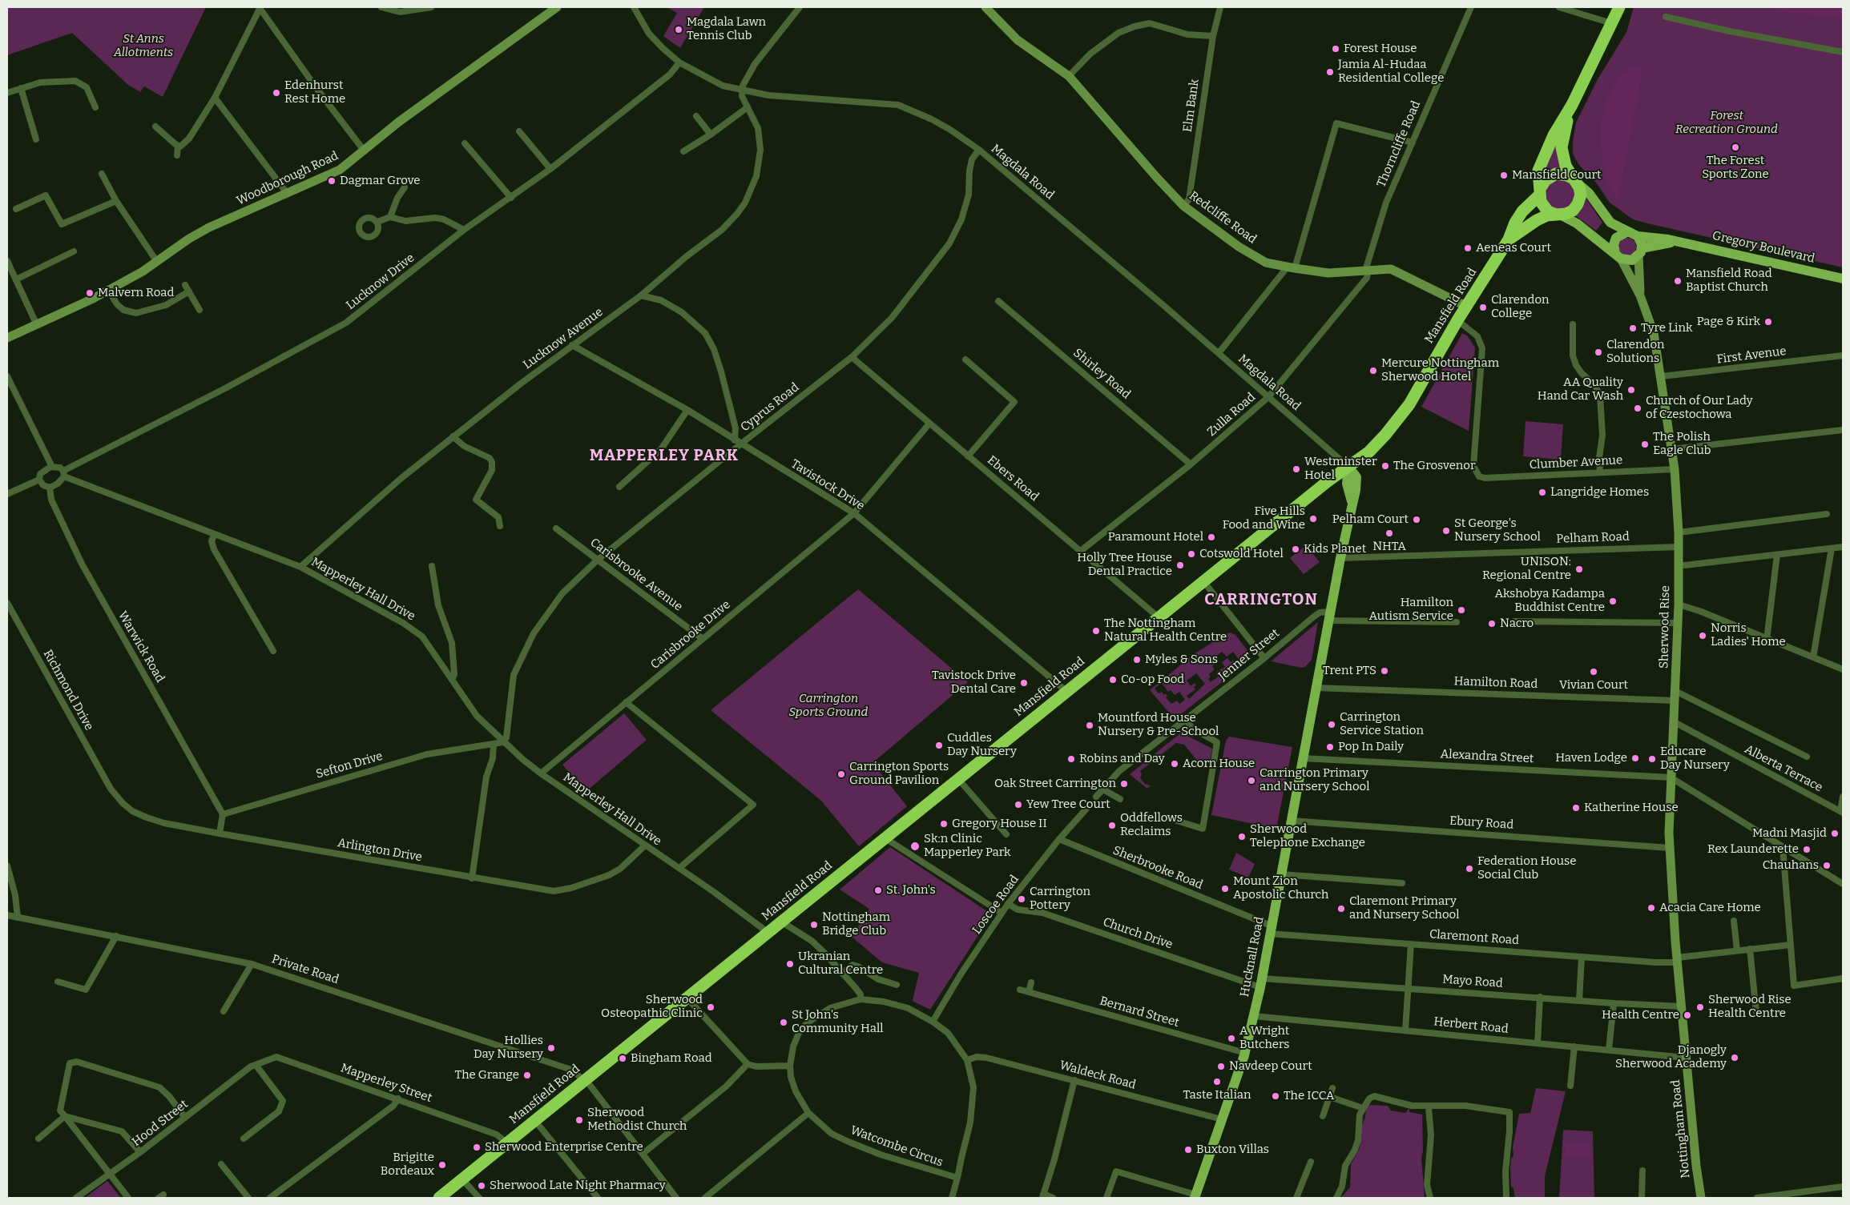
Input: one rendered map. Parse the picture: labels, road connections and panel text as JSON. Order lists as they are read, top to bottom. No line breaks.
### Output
{"streets":{"highway":["Mansfield Road"],"main road":["Woodborough Road","Redcliffe Road","Gregory Boulevard","Sherwood Rise","Hucknall Road","Nottingham Road"],"street":["Elm Bank","Thorncliffe Road","Magdala Road","Lucknow Drive","Lucknow Avenue","First Avenue","Shirley Road","Cyprus Road","Zulla Road","Clumber Avenue","Ebers Road","Tavistock Drive","Pelham Road","Carisbrooke Avenue","Mapperley Hall Drive","Carisbrooke Drive","Warwick Road","Jenner Street","Hamilton Road","Richmond Drive","Alexandra Street","Sefton Drive","Alberta Terrace","Ebury Road","Arlington Drive","Sherbrooke Road","Loscoe Road","Church Drive","Claremont Road","Private Road","Mayo Road","Bernard Street","Herbert Road","Waldeck Road","Mapperley Street","Hood Street","Watcombe Circus"]},"crossings":[["Elm Bank","Redcliffe Road"],["Thorncliffe Road","Redcliffe Road"],["Thorncliffe Road","Zulla Road"],["Magdala Road","Lucknow Drive"],["Magdala Road","Mansfield Road"],["Magdala Road","Lucknow Avenue"],["Magdala Road","Cyprus Road"],["Magdala Road","Zulla Road"],["Magdala Road","Hucknall Road"],["Redcliffe Road","Mansfield Road"],["Redcliffe Road","Zulla Road"],["Gregory Boulevard","Mansfield Road"],["Gregory Boulevard","Sherwood Rise"],["Lucknow Drive","Mapperley Hall Drive"],["Lucknow Drive","Warwick Road"],["Mansfield Road","Clumber Avenue"],["Mansfield Road","Ebers Road"],["Mansfield Road","Tavistock Drive"],["Mansfield Road","Mapperley Hall Drive"],["Mansfield Road","Hucknall Road"],["Mansfield Road","Private Road"],["Mansfield Road","Mapperley Street"],["Lucknow Avenue","Tavistock Drive"],["Lucknow Avenue","Mapperley Hall Drive"],["First Avenue","Sherwood Rise"],["Shirley Road","Zulla Road"],["Cyprus Road","Ebers Road"],["Cyprus Road","Tavistock Drive"],["Cyprus Road","Carisbrooke Avenue"],["Cyprus Road","Mapperley Hall Drive"],["Cyprus Road","Sefton Drive"],["Zulla Road","Ebers Road"],["Clumber Avenue","Sherwood Rise"],["Ebers Road","Carisbrooke Drive"],["Tavistock Drive","Carisbrooke Drive"],["Pelham Road","Sherwood Rise"],["Pelham Road","Hucknall Road"],["Carisbrooke Avenue","Carisbrooke Drive"],["Mapperley Hall Drive","Carisbrooke Drive"],["Mapperley Hall Drive","Warwick Road"],["Mapperley Hall Drive","Sefton Drive"],["Mapperley Hall Drive","Arlington Drive"],["Sherwood Rise","Hamilton Road"],["Sherwood Rise","Alexandra Street"],["Sherwood Rise","Alberta Terrace"],["Sherwood Rise","Ebury Road"],["Sherwood Rise","Claremont Road"],["Sherwood Rise","Nottingham Road"],["Warwick Road","Sefton Drive"],["Jenner Street","Hucknall Road"],["Hamilton Road","Hucknall Road"],["Richmond Drive","Arlington Drive"],["Alexandra Street","Hucknall Road"],["Ebury Road","Hucknall Road"],["Sherbrooke Road","Loscoe Road"],["Sherbrooke Road","Claremont Road"],["Sherbrooke Road","Hucknall Road"],["Loscoe Road","Church Drive"],["Loscoe Road","Watcombe Circus"],["Church Drive","Hucknall Road"],["Church Drive","Mayo Road"],["Claremont Road","Hucknall Road"],["Claremont Road","Nottingham Road"],["Hucknall Road","Mayo Road"],["Hucknall Road","Bernard Street"],["Hucknall Road","Herbert Road"],["Hucknall Road","Waldeck Road"],["Mayo Road","Nottingham Road"],["Herbert Road","Nottingham Road"],["Waldeck Road","Watcombe Circus"],["Mapperley Street","Hood Street"]],"districts":["MAPPERLEY PARK","CARRINGTON"],"parks":["St Anns Allotments","Forest Recreation Ground","Carrington Sports Ground"],"places":["Magdala Lawn Tennis Club","Forest House","Jamia Al-Hudaa Residential College","Edenhurst Rest Home","The Forest Sports Zone","Mansfield Court","Dagmar Grove","Aeneas Court","Mansfield Road Baptist Church","Malvern Road","Clarendon College","Page & Kirk","Tyre Link","Clarendon Solutions","Mercure Nottingham Sherwood Hotel","AA Quality Hand Car Wash","Church of Our Lady of Czestochowa","The Polish Eagle Club","The Grosvenor","Westminster Hotel","Langridge Homes","Five Hills Food and Wine","Pelham Court","St George's Nursery School","NHTA","Paramount Hotel","Kids Planet","Cotswold Hotel","Holly Tree House Dental Practice","UNISON: Regional Centre","Akshobya Kadampa Buddhist Centre","Hamilton Autism Service","Nacro","The Nottingham Natural Health Centre","Norris Ladies' Home","Myles & Sons","Trent PTS","Vivian Court","Co-op Food","Tavistock Drive Dental Care","Carrington Service Station","Mountford House Nursery & Pre-School","Cuddles Day Nursery","Pop In Daily","Haven Lodge","Robins and Day","Educare Day Nursery","Acorn House","Carrington Sports Ground Pavilion","Carrington Primary and Nursery School","Oak Street Carrington","Yew Tree Court","Katherine House","Gregory House II","Oddfellows Reclaims","Madni Masjid","Sherwood Telephone Exchange","Sk:n Clinic Mapperley Park","Rex Launderette","Chauhans","Federation House Social Club","Mount Zion Apostolic Church","St. John's","Carrington Pottery","Acacia Care Home","Claremont Primary and Nursery School","Nottingham Bridge Club","Ukranian Cultural Centre","Sherwood Osteopathic Clinic","Sherwood Rise Health Centre","Health Centre","St John's Community Hall","A Wright Butchers","Hollies Day Nursery","Djanogly Sherwood Academy","Bingham Road","Navdeep Court","The Grange","Taste Italian","The ICCA","Sherwood Methodist Church","Sherwood Enterprise Centre","Buxton Villas","Brigitte Bordeaux","Sherwood Late Night Pharmacy"]}
